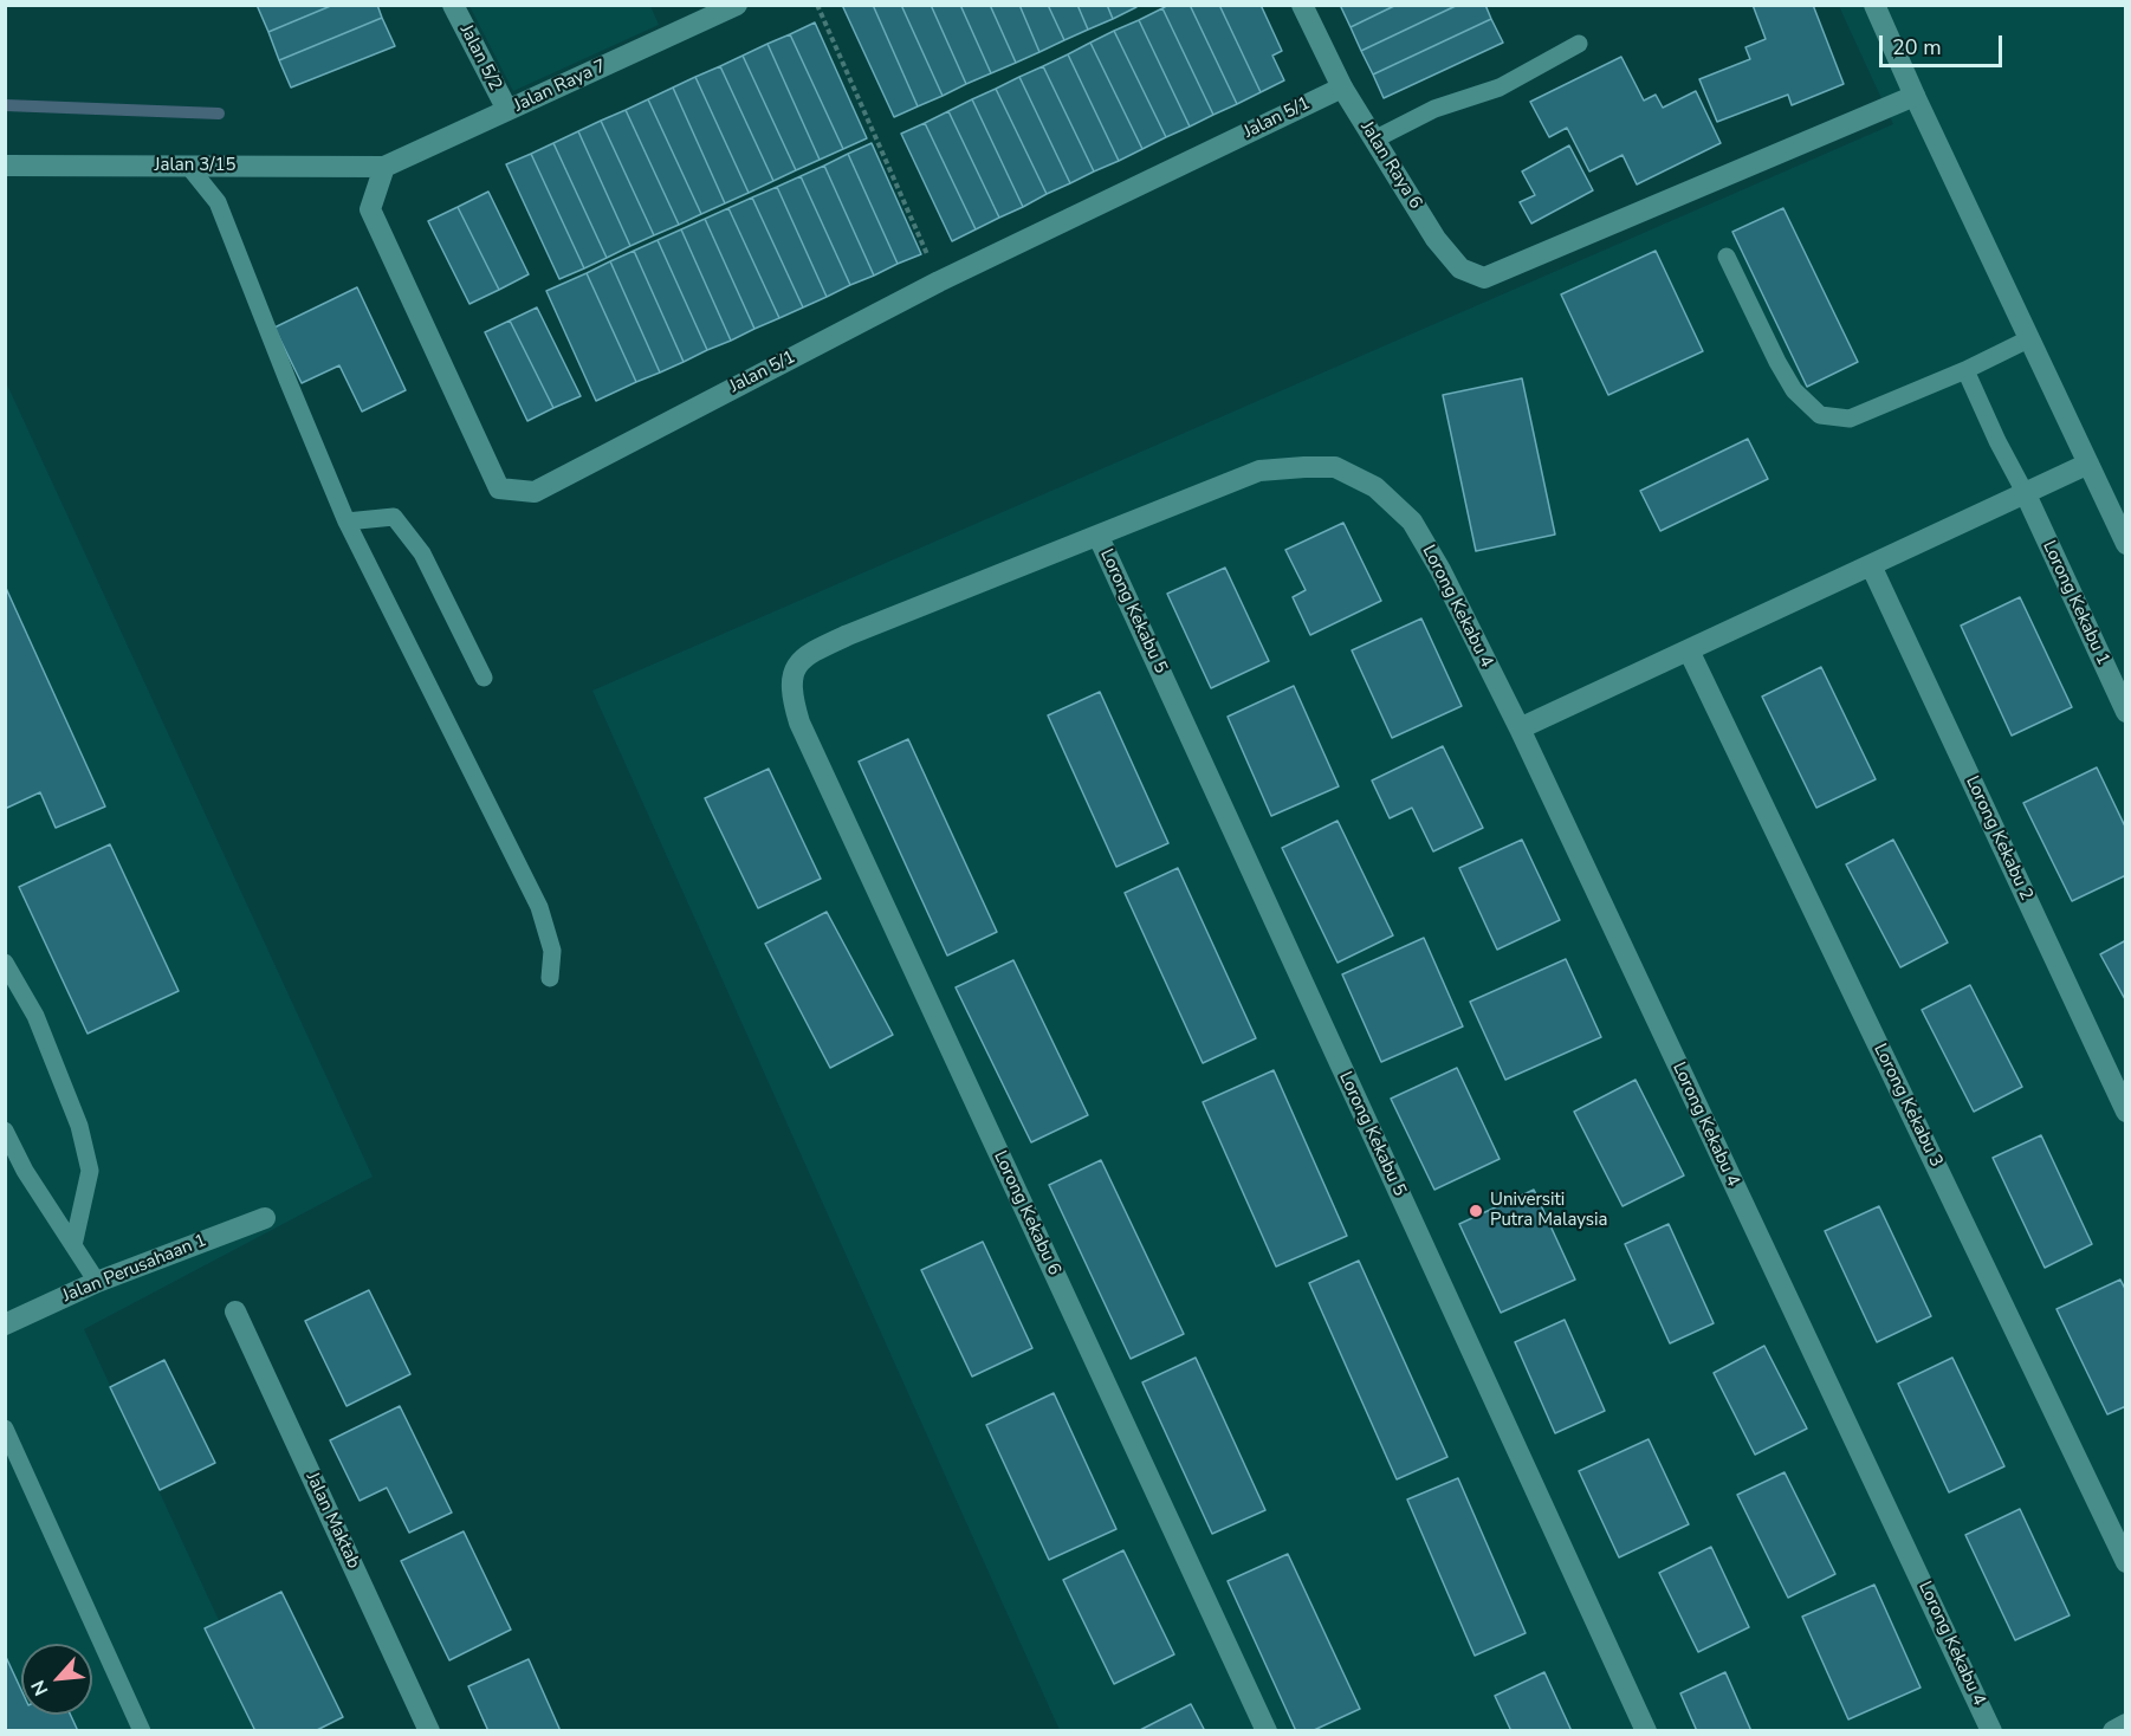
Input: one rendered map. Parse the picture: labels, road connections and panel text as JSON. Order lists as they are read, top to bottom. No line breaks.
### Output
{"streets":{"street":["Jalan 5/2","Jalan Raya 7","Jalan 5/1","Jalan 3/15","Jalan Raya 6","Lorong Kekabu 1","Lorong Kekabu 4","Lorong Kekabu 5","Lorong Kekabu 2","Lorong Kekabu 3","Lorong Kekabu 6","Jalan Perusahaan 1","Jalan Maktab"]},"crossings":[["Jalan 5/2","Jalan Raya 7"],["Jalan Raya 7","Jalan 5/1"],["Jalan Raya 7","Jalan 3/15"],["Jalan 5/1","Jalan 3/15"],["Jalan 5/1","Jalan Raya 6"],["Lorong Kekabu 4","Lorong Kekabu 5"],["Lorong Kekabu 4","Lorong Kekabu 6"]],"places":["Universiti Putra Malaysia"],"scale_bar":"20 m","north":"bottom left"}
